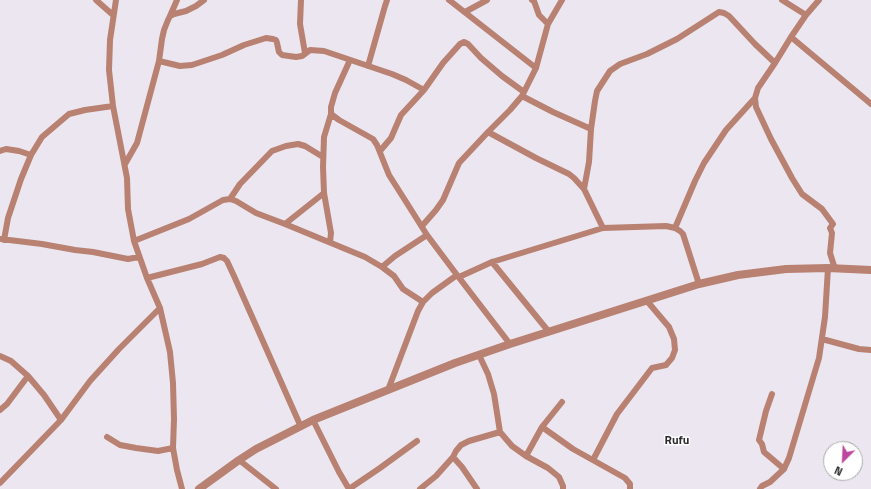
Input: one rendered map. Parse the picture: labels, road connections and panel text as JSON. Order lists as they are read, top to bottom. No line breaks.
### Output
{"districts":["Rufu"],"north":"bottom left"}
